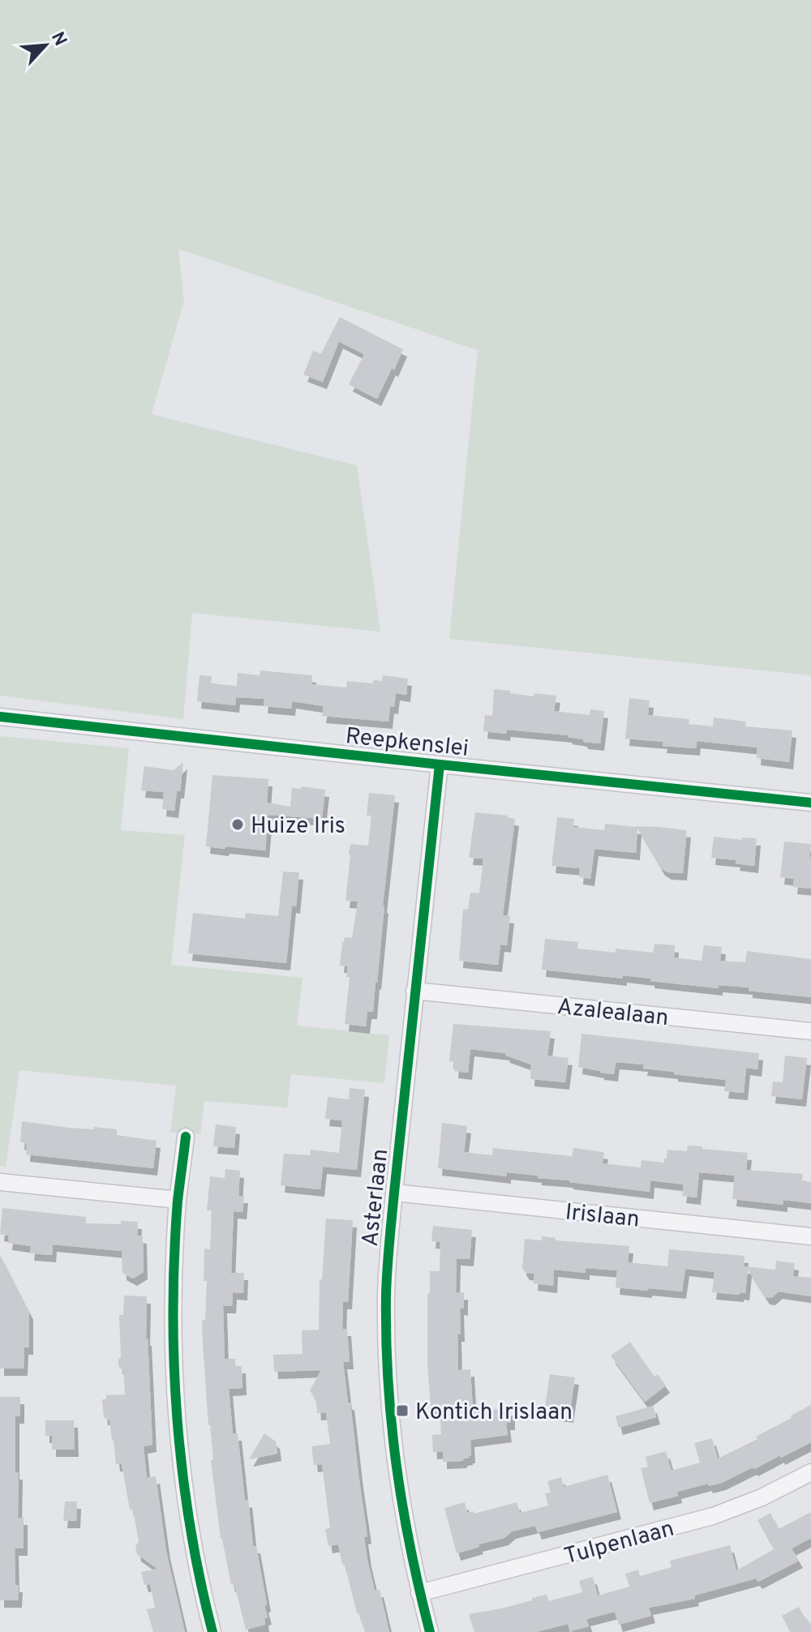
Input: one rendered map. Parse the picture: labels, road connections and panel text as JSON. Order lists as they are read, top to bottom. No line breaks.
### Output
{"streets":{"street":["Reepkenslei","Azalealaan","Asterlaan","Irislaan","Tulpenlaan"]},"crossings":[["Reepkenslei","Asterlaan"],["Azalealaan","Asterlaan"],["Asterlaan","Irislaan"],["Asterlaan","Tulpenlaan"]],"places":{"other":["Huize Iris"],"transit":["Kontich Irislaan"]},"north":"top right"}
